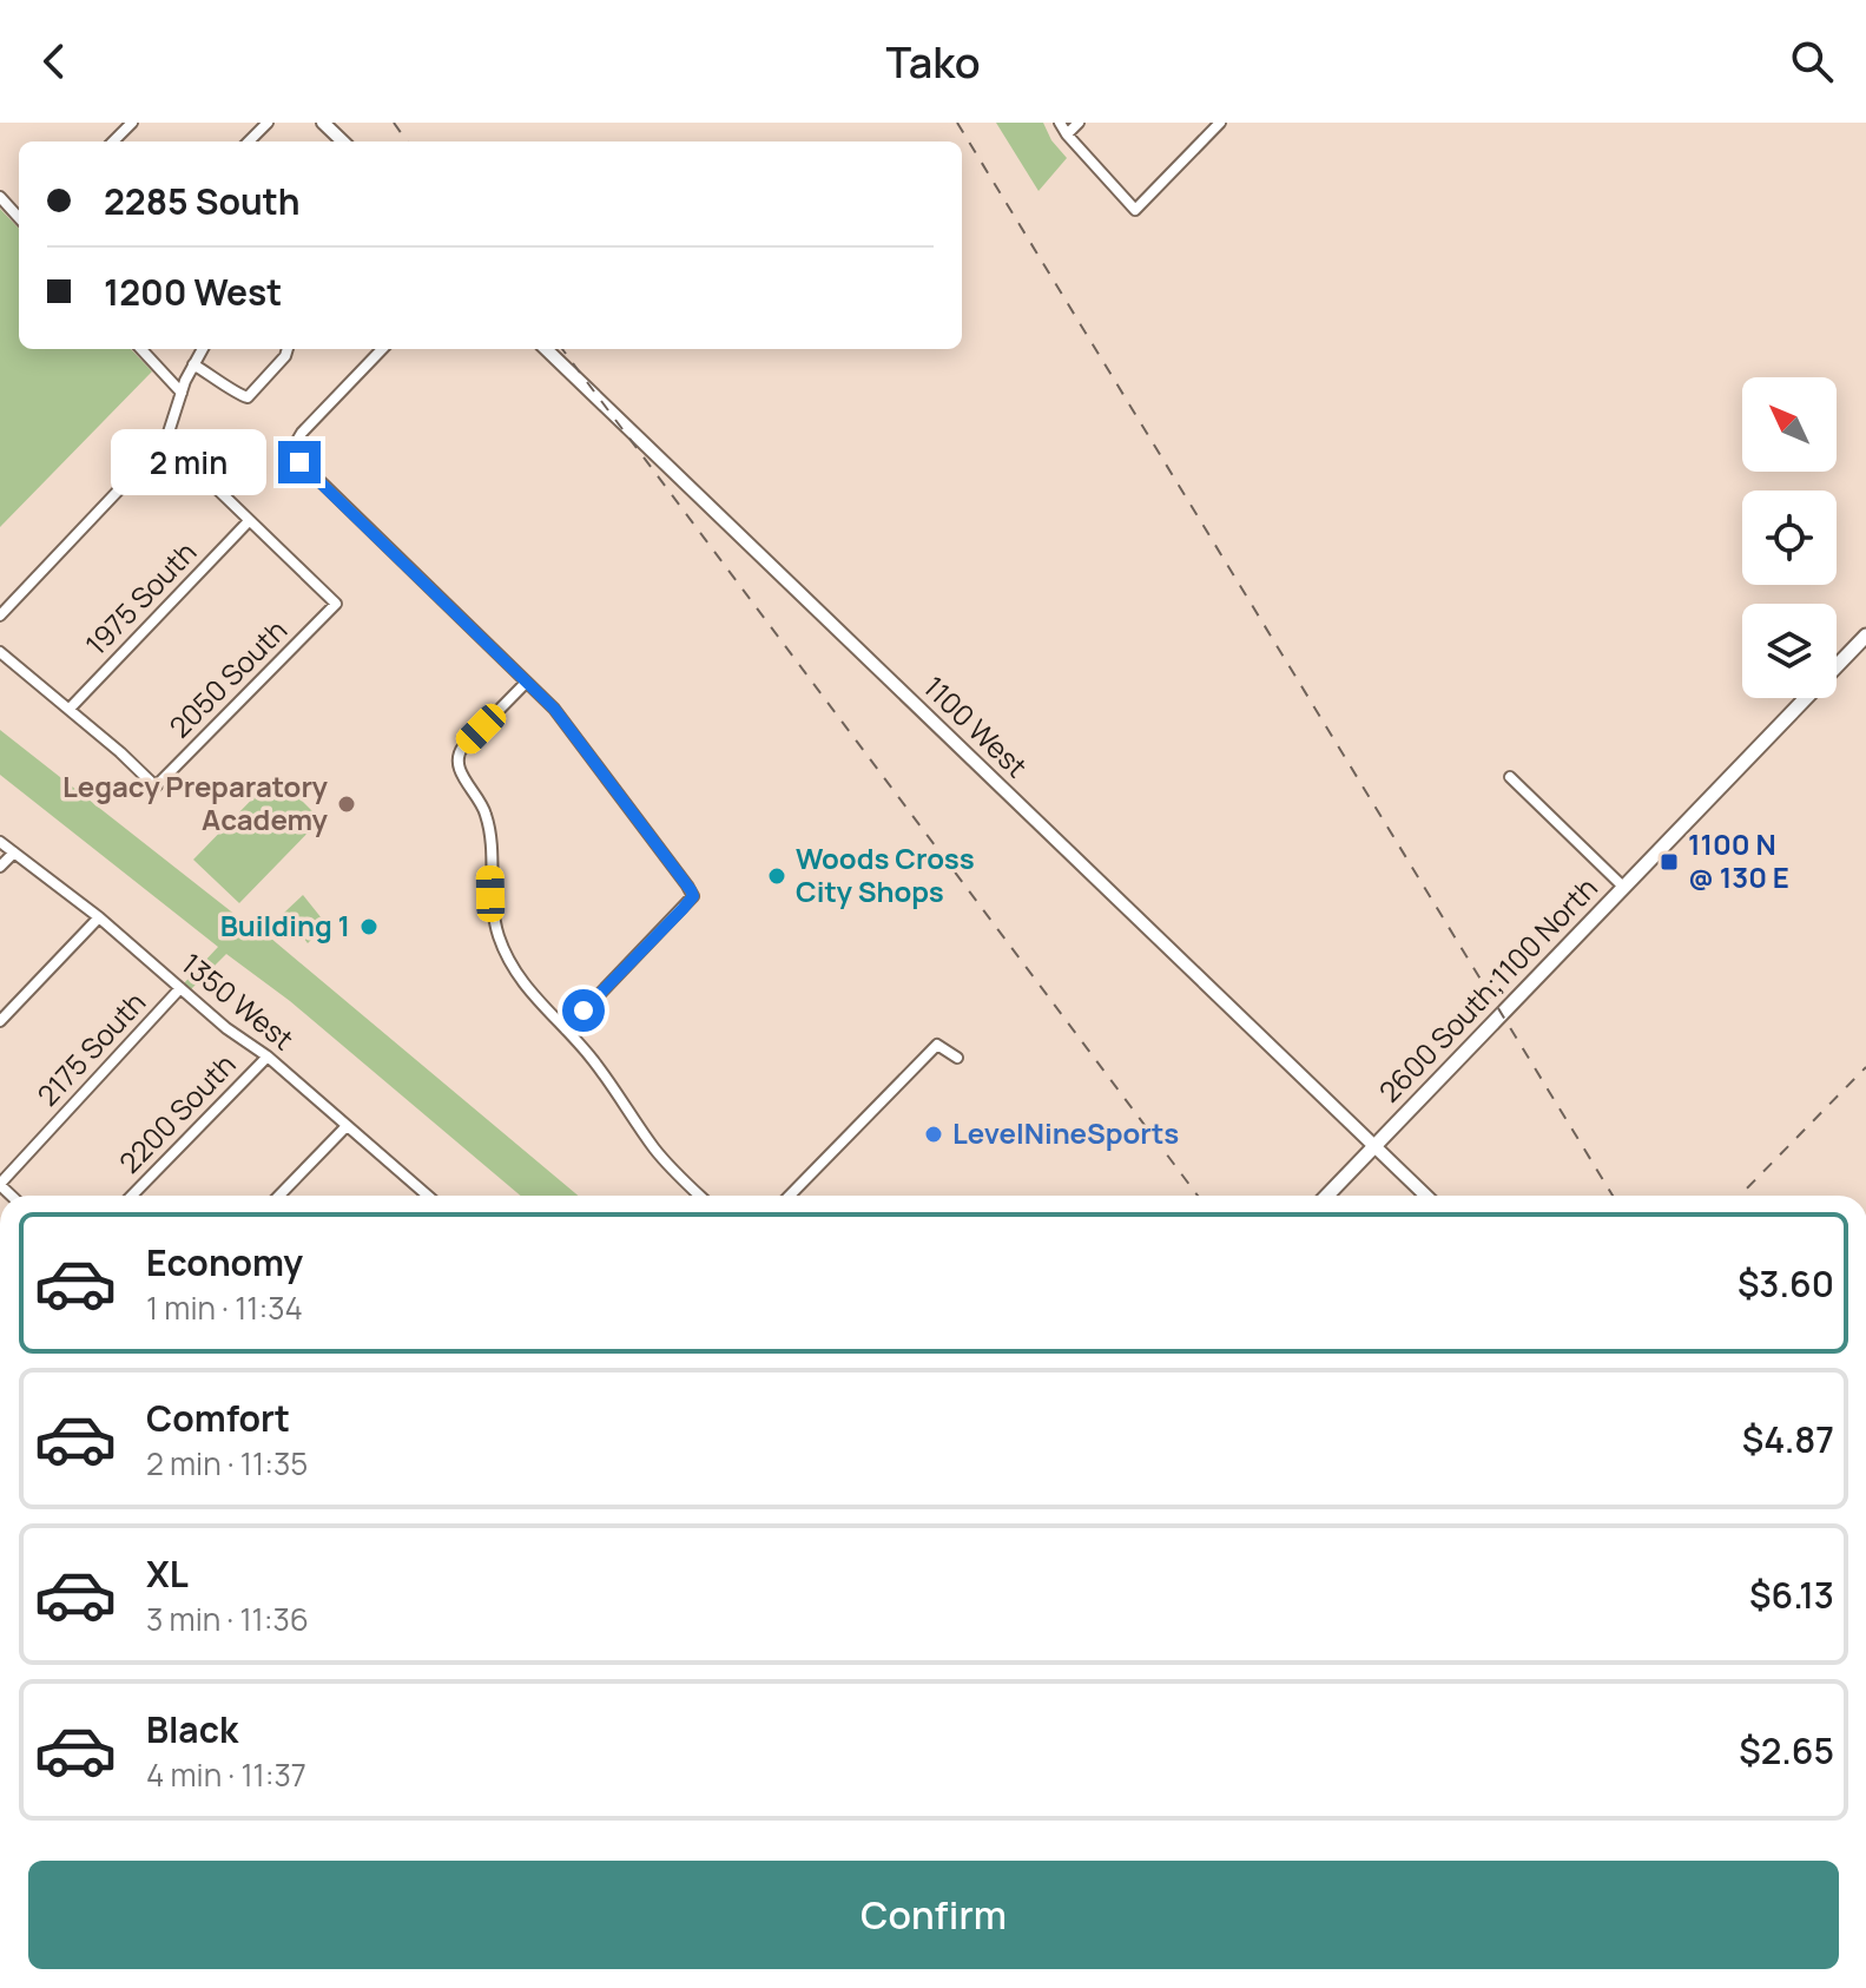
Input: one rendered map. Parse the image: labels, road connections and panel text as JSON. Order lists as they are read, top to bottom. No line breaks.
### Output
{"streets":{"main road":["2600 South;1100 North"],"street":["1975 South","2050 South","1100 West","1350 West","2175 South","2200 South"]},"crossings":[["1975 South","2050 South"],["1100 West","2600 South;1100 North"],["1350 West","2175 South"],["1350 West","2200 South"]],"places":{"other":["Legacy Preparatory Academy","Woods Cross City Shops","Building 1","LevelNineSports"],"transit":["1100 N @ 130 E"]},"north":"top left","page":{"header":"Tako","banner":["2285 South","1200 West"],"bubble":"2 min","list":[{"name":"Economy","note":"1 min · 11:34","value":"$3.60"},{"name":"Comfort","note":"2 min · 11:35","value":"$4.87"},{"name":"XL","note":"3 min · 11:36","value":"$6.13"},{"name":"Black","note":"4 min · 11:37","value":"$2.65"}],"buttons":"Confirm"}}
